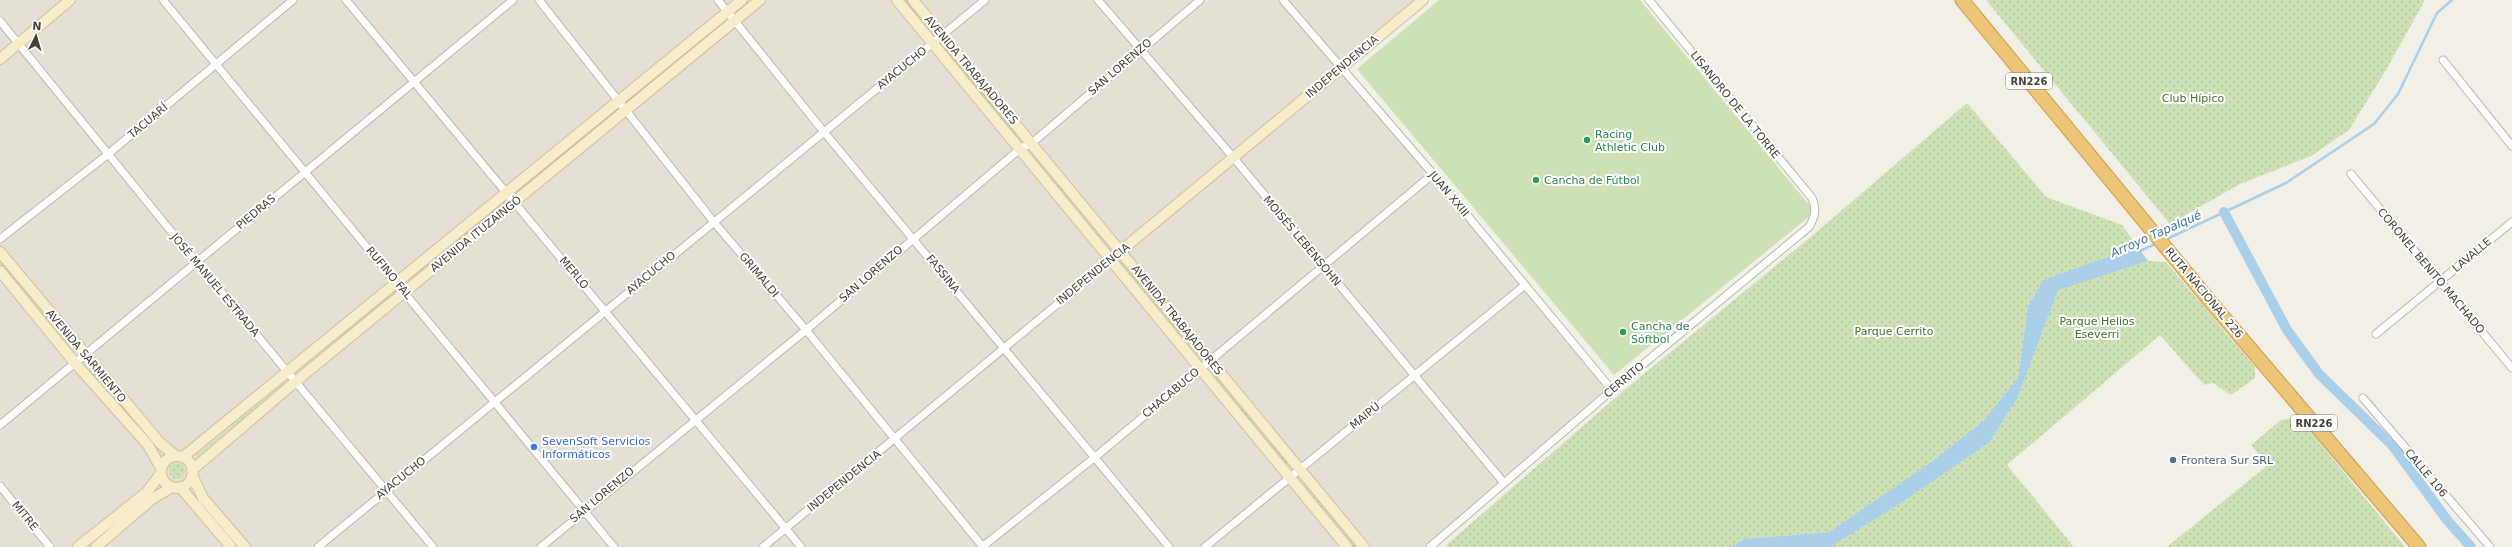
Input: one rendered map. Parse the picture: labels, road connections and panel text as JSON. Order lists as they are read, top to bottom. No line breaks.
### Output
{"streets":{"highway":["RN226","RUTA NACIONAL 226"],"main road":["INDEPENDENCIA","AVENIDA TRABAJADORES","AVENIDA ITUZAINGÓ","AVENIDA SARMIENTO"],"street":["SAN LORENZO","AYACUCHO","LISANDRO DE LA TORRE","TACUARÍ","JUAN XXIII","PIEDRAS","MOISÉS LEBENSOHN","LAVALLE","CORONEL BENITO MACHADO","RUFINO FAL","MERLO","FASSINA","GRIMALDI","JOSÉ MANUEL ESTRADA","CERRITO","CHACABUCO","MAIPÚ","CALLE 106","MITRE"]},"crossings":[["SAN LORENZO","AVENIDA TRABAJADORES"],["SAN LORENZO","MOISÉS LEBENSOHN"],["SAN LORENZO","RUFINO FAL"],["SAN LORENZO","MERLO"],["SAN LORENZO","FASSINA"],["SAN LORENZO","GRIMALDI"],["INDEPENDENCIA","AVENIDA TRABAJADORES"],["INDEPENDENCIA","JUAN XXIII"],["INDEPENDENCIA","MOISÉS LEBENSOHN"],["INDEPENDENCIA","MERLO"],["INDEPENDENCIA","FASSINA"],["INDEPENDENCIA","GRIMALDI"],["AYACUCHO","AVENIDA TRABAJADORES"],["AYACUCHO","RUFINO FAL"],["AYACUCHO","MERLO"],["AYACUCHO","FASSINA"],["AYACUCHO","GRIMALDI"],["AYACUCHO","JOSÉ MANUEL ESTRADA"],["AVENIDA TRABAJADORES","CHACABUCO"],["AVENIDA TRABAJADORES","MAIPÚ"],["LISANDRO DE LA TORRE","CERRITO"],["TACUARÍ","RUFINO FAL"],["TACUARÍ","JOSÉ MANUEL ESTRADA"],["JUAN XXIII","CERRITO"],["JUAN XXIII","CHACABUCO"],["JUAN XXIII","MAIPÚ"],["PIEDRAS","RUFINO FAL"],["PIEDRAS","MERLO"],["PIEDRAS","JOSÉ MANUEL ESTRADA"],["PIEDRAS","AVENIDA SARMIENTO"],["AVENIDA ITUZAINGÓ","RUFINO FAL"],["AVENIDA ITUZAINGÓ","MERLO"],["AVENIDA ITUZAINGÓ","FASSINA"],["AVENIDA ITUZAINGÓ","GRIMALDI"],["AVENIDA ITUZAINGÓ","JOSÉ MANUEL ESTRADA"],["AVENIDA ITUZAINGÓ","AVENIDA SARMIENTO"],["MOISÉS LEBENSOHN","CERRITO"],["MOISÉS LEBENSOHN","CHACABUCO"],["MOISÉS LEBENSOHN","MAIPÚ"],["LAVALLE","CORONEL BENITO MACHADO"],["FASSINA","CHACABUCO"],["GRIMALDI","CHACABUCO"]],"water":["Arroyo Tapalqué"],"parks":["Club Hípico","Parque Helios Eseverri","Parque Cerrito"],"places":["Racing Athletic Club","Cancha de Fútbol","Cancha de Sóftbol","SevenSoft Servicios Informáticos","Frontera Sur SRL"],"north":"top"}
